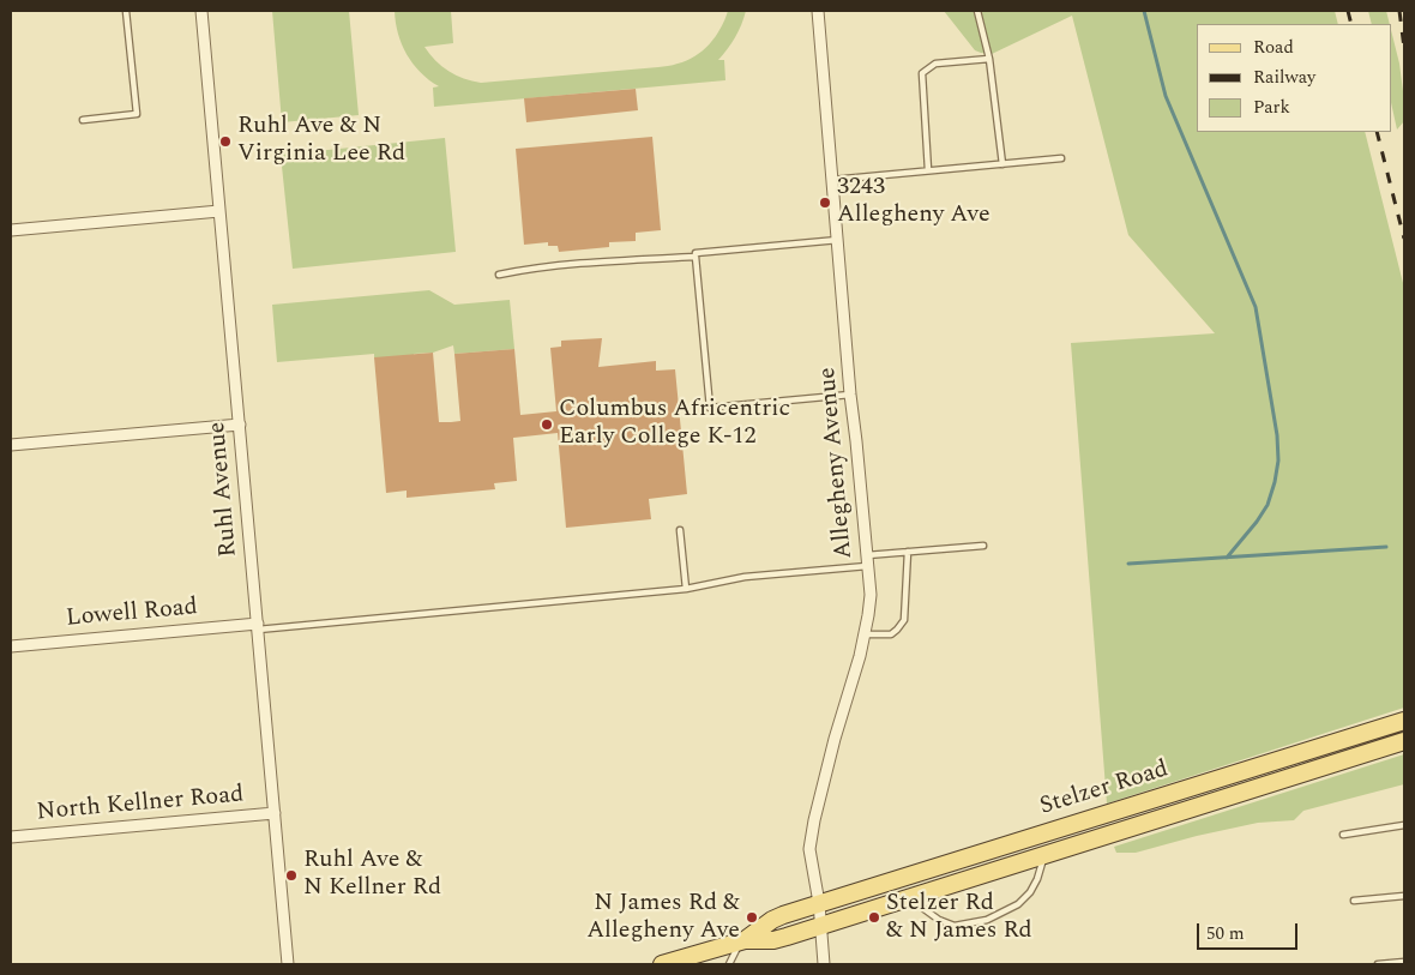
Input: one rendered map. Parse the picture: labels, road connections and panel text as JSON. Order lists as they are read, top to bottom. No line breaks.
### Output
{"streets":{"main road":["Stelzer Road"],"street":["Allegheny Avenue","Ruhl Avenue","Lowell Road","North Kellner Road"]},"crossings":[["Allegheny Avenue","Stelzer Road"],["Ruhl Avenue","Lowell Road"],["Ruhl Avenue","North Kellner Road"]],"places":["Ruhl Ave & N Virginia Lee Rd","3243 Allegheny Ave","Columbus Africentric Early College K-12","Ruhl Ave & N Kellner Rd","N James Rd & Allegheny Ave","Stelzer Rd & N James Rd"],"legend":["Road","Railway","Park"],"scale_bar":"50 m"}
